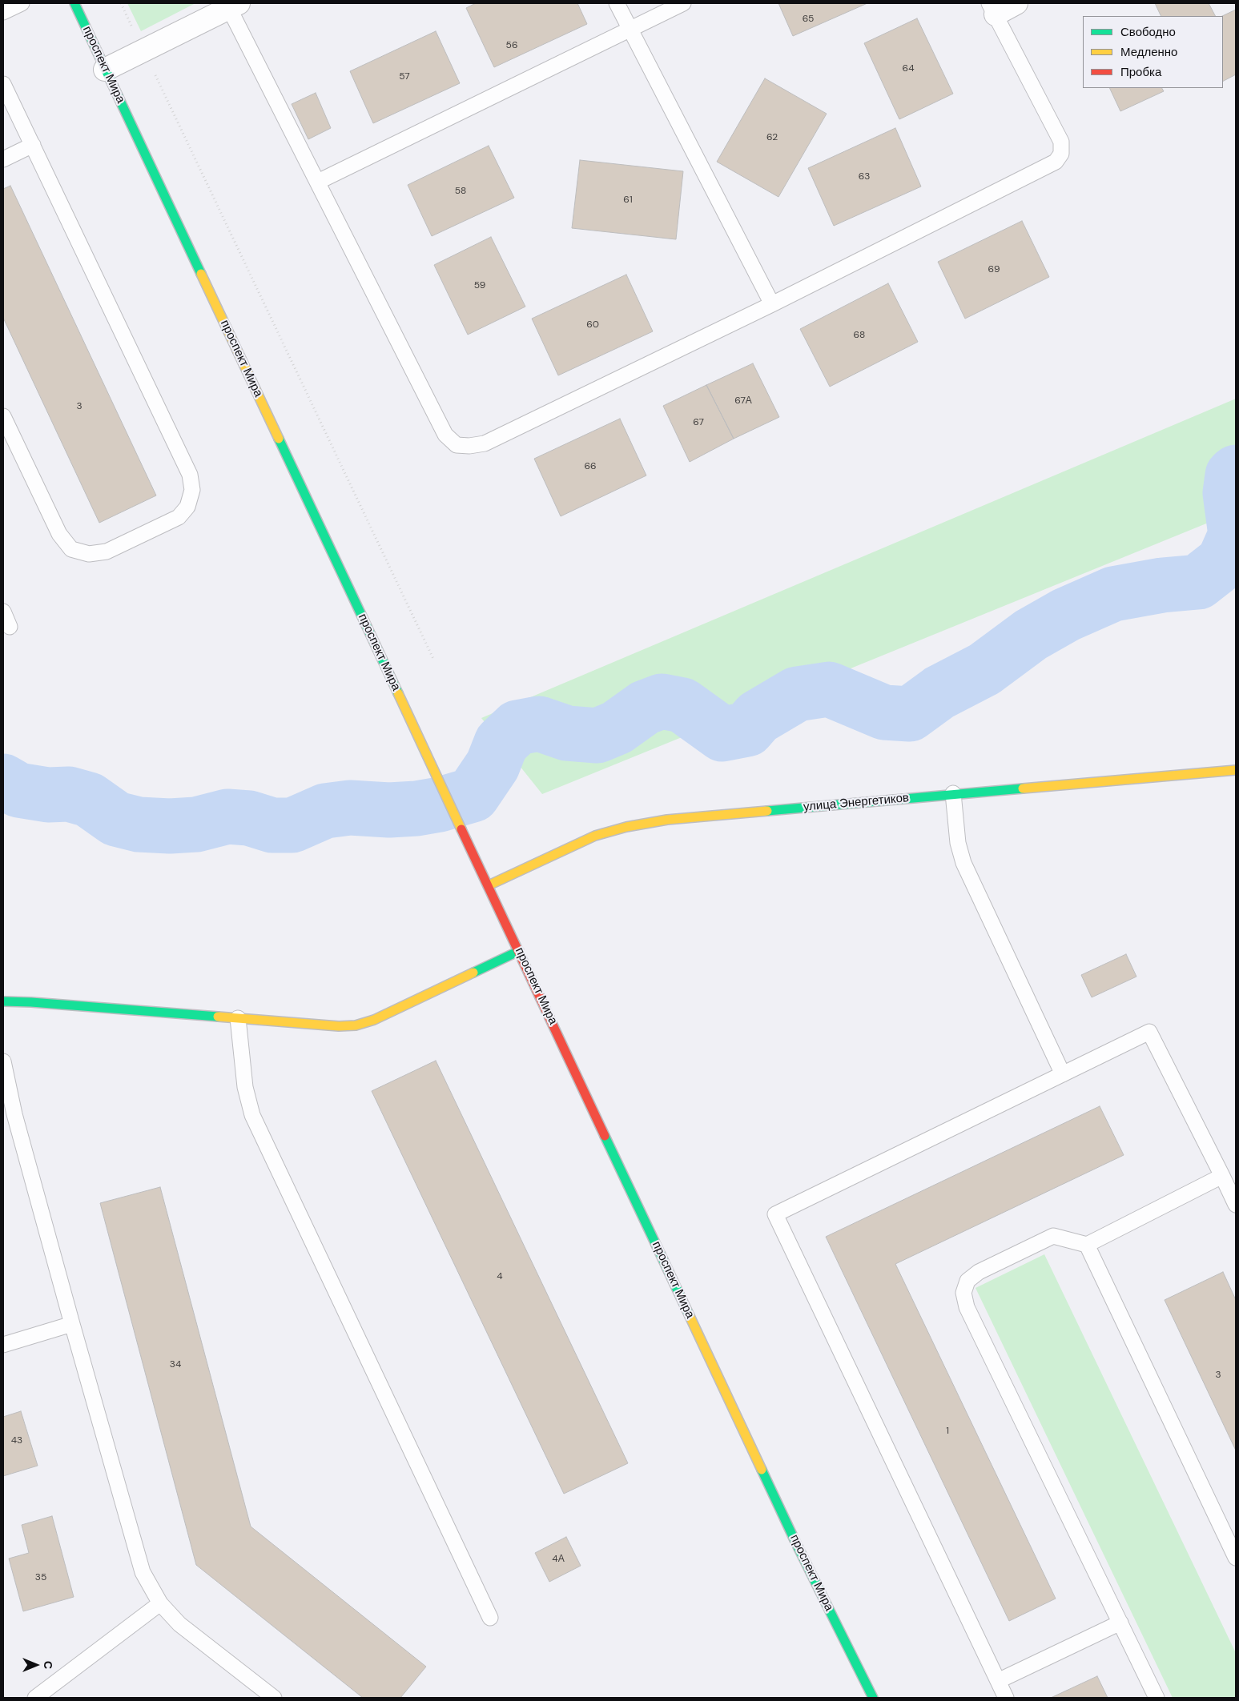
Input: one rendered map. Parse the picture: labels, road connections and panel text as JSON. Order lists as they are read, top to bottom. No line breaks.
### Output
{"streets":{"main road":["проспект Мира","улица Энергетиков"]},"crossings":[["проспект Мира","улица Энергетиков"]],"house_numbers":["65","56","64","57","62","63","58","61","69","59","60","68","67А","3","67","66","4","34","3","1","43","4А","35"],"legend":["Свободно","Медленно","Пробка"],"north":"right"}
